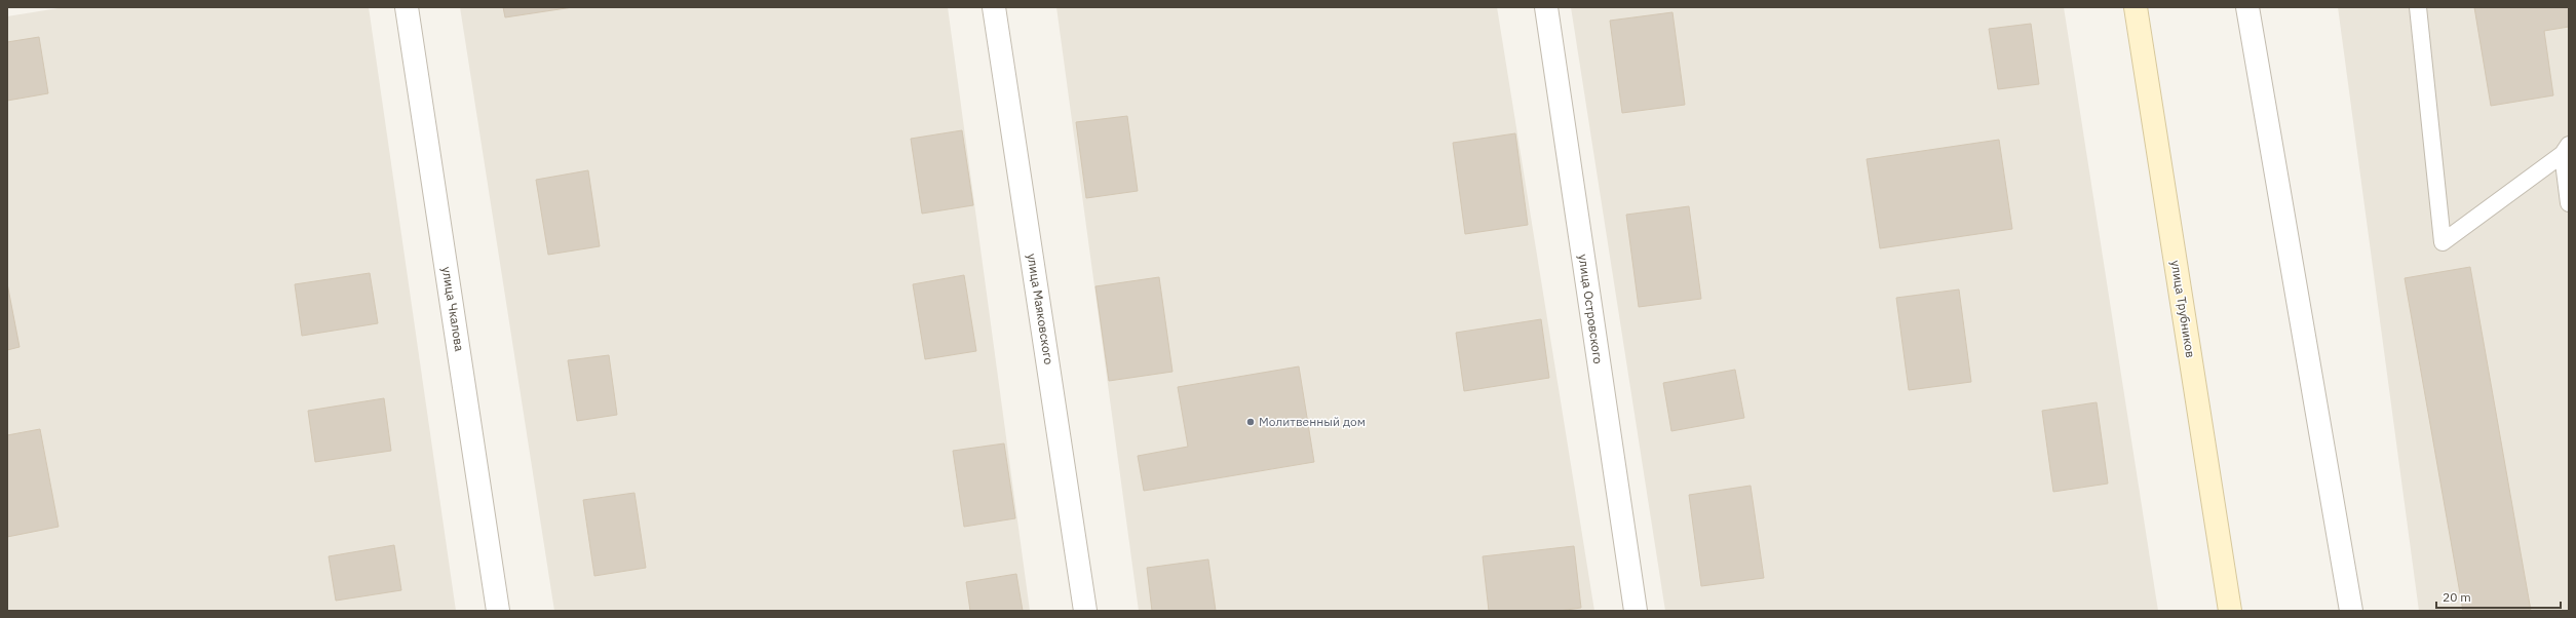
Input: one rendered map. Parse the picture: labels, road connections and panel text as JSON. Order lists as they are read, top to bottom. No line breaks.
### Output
{"streets":{"street":["улица Чкалова","улица Маяковского","улица Островского","улица Трубников"]},"places":["Молитвенный дом"],"scale_bar":"20 m"}
